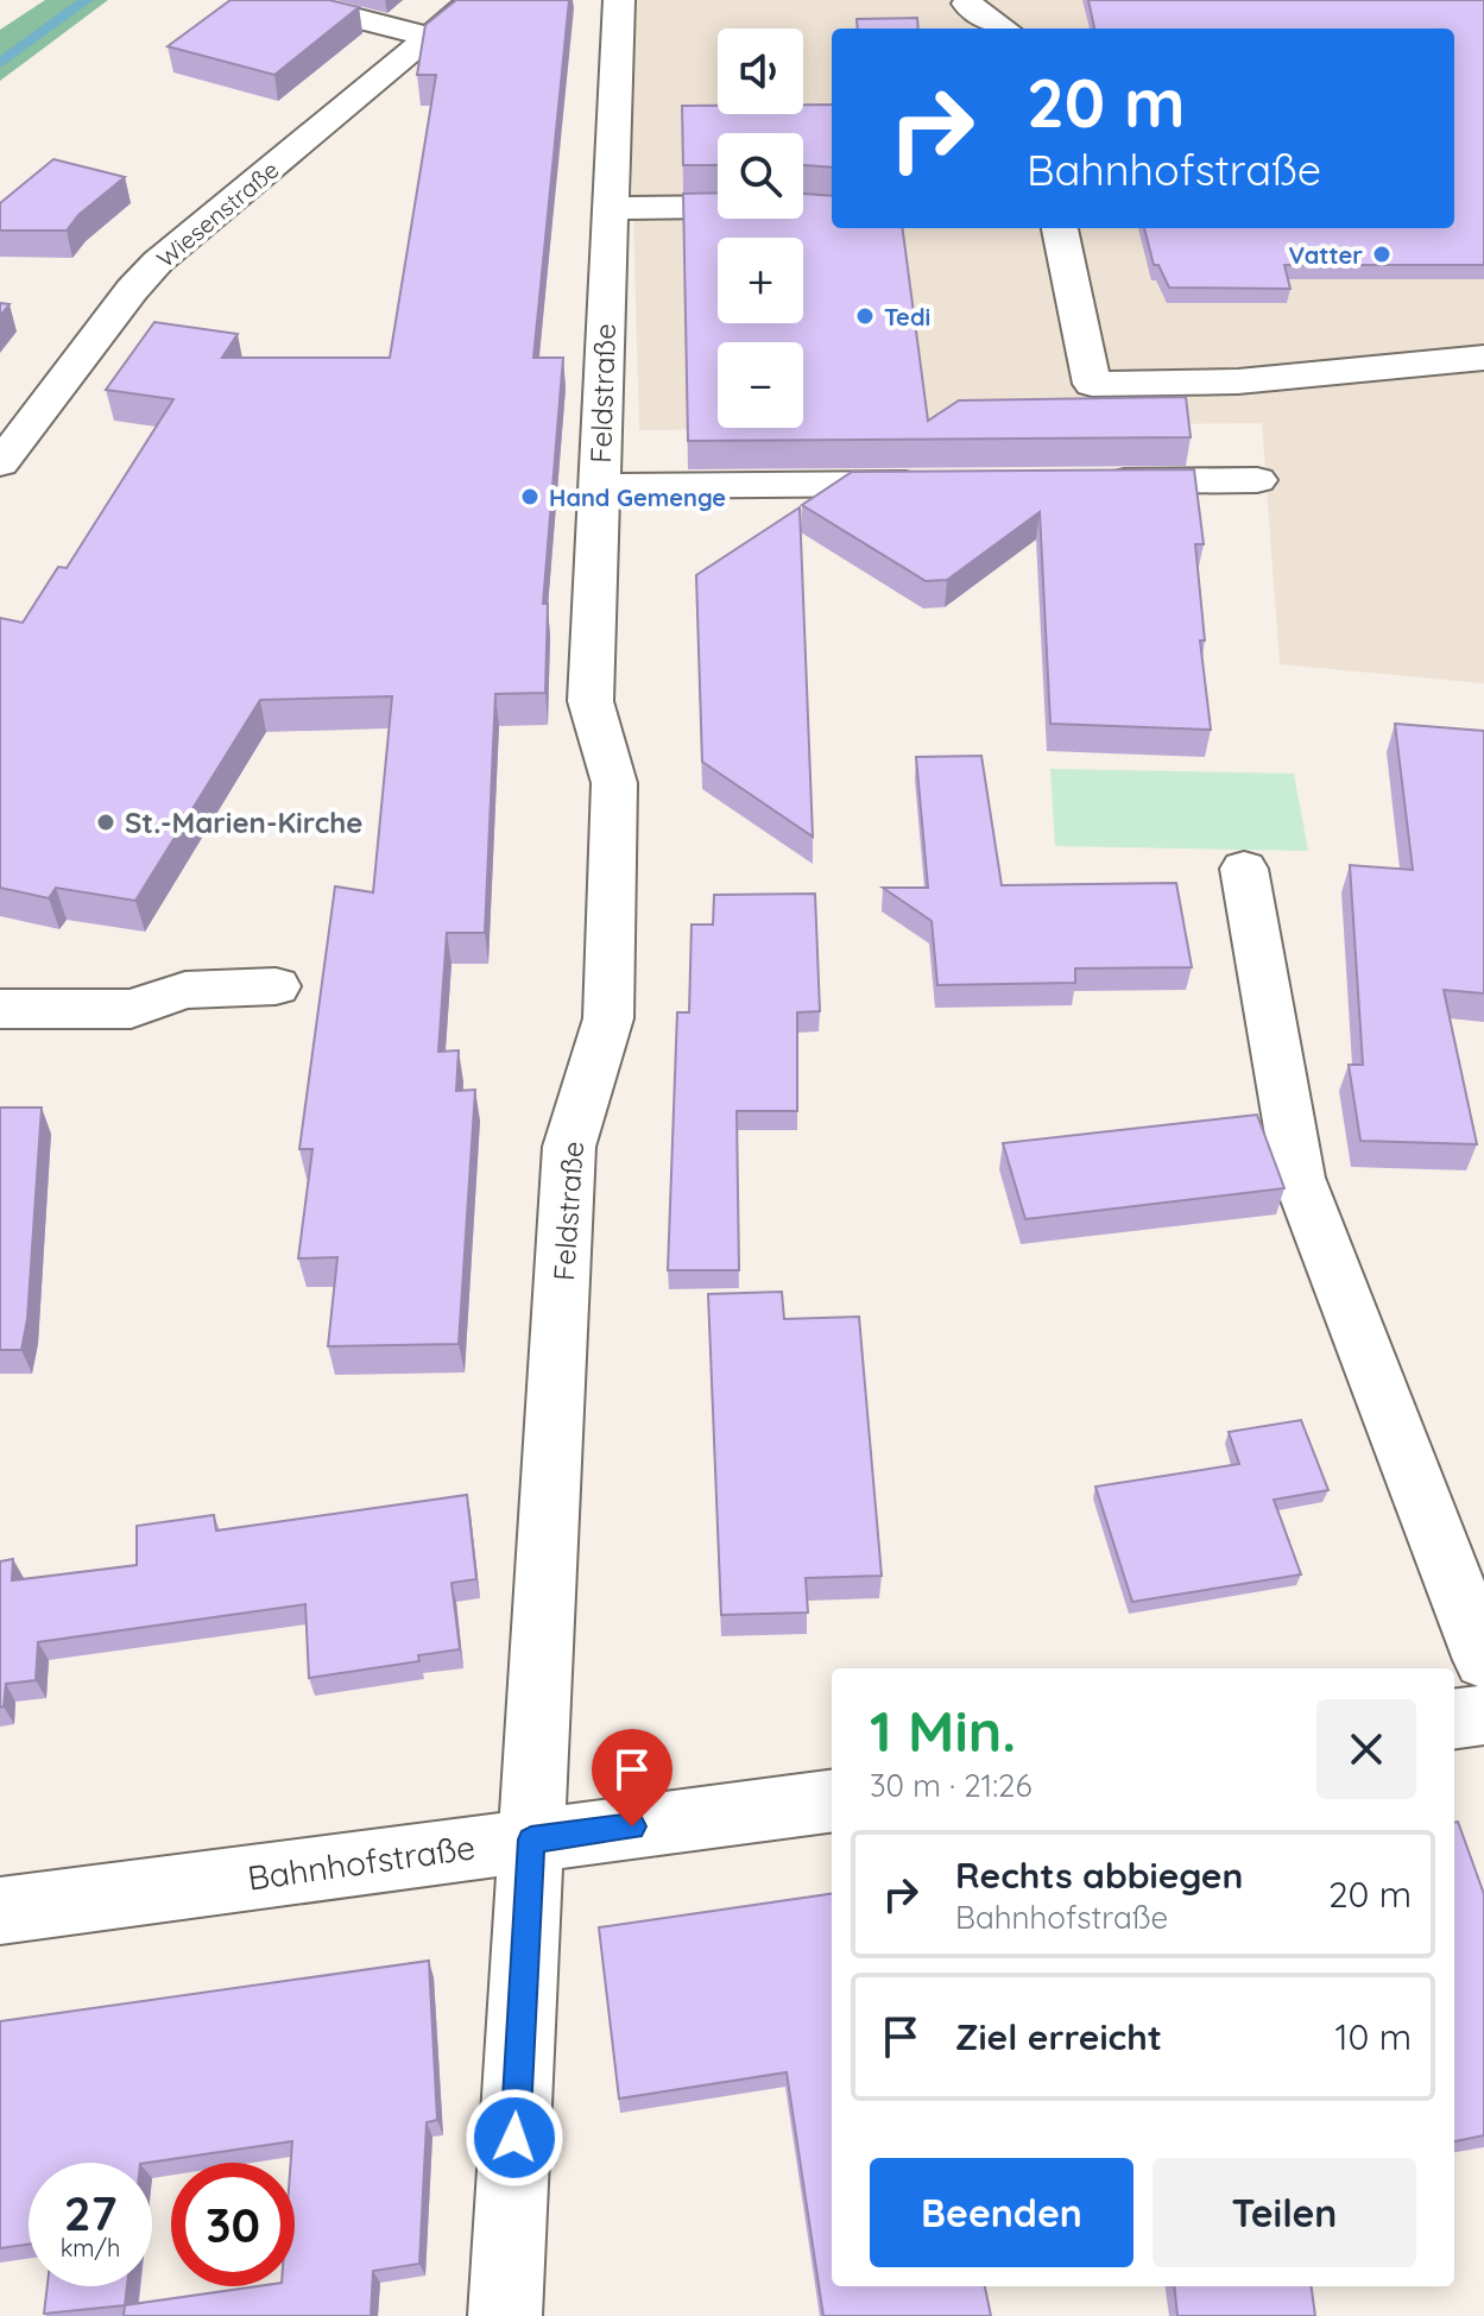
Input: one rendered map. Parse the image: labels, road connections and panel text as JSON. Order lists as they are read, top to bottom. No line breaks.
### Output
{"streets":{"street":["Wiesenstraße","Feldstraße","Bahnhofstraße"]},"crossings":[["Feldstraße","Bahnhofstraße"]],"places":["Vatter","Tedi","Hand Gemenge","St.-Marien-Kirche"],"page":{"map_buttons":["+","−"],"turn":["20 m","Bahnhofstraße"],"heading":["1 Min.","30 m · 21:26"],"list":[{"name":"Rechts abbiegen","note":"Bahnhofstraße","value":"20 m"},{"name":"Ziel erreicht","value":"10 m"}],"buttons":["Beenden","Teilen"],"speed":"27 km/h","limit":"30"}}
